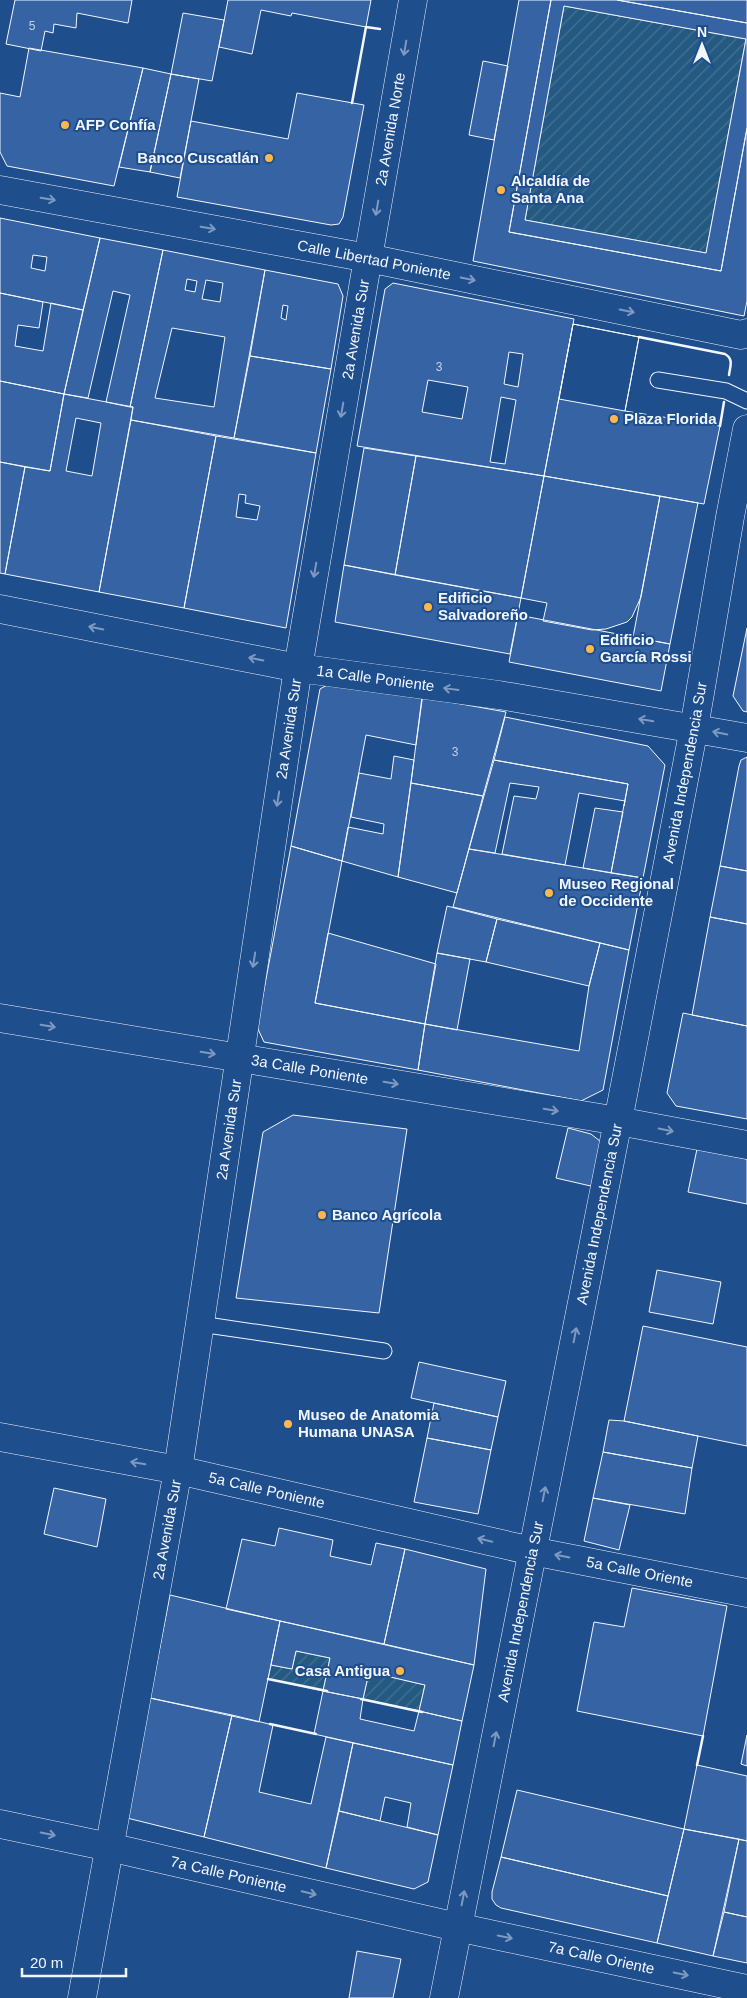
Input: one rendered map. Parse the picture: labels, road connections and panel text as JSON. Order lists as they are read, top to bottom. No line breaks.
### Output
{"streets":{"main road":["2a Avenida Norte","Calle Libertad Poniente","2a Avenida Sur","1a Calle Poniente","Avenida Independencia Sur","3a Calle Poniente","5a Calle Poniente","5a Calle Oriente","7a Calle Poniente","7a Calle Oriente"]},"crossings":[["2a Avenida Norte","Calle Libertad Poniente"],["2a Avenida Norte","2a Avenida Sur"],["Calle Libertad Poniente","2a Avenida Sur"],["2a Avenida Sur","1a Calle Poniente"],["2a Avenida Sur","3a Calle Poniente"],["2a Avenida Sur","5a Calle Poniente"],["2a Avenida Sur","7a Calle Poniente"],["1a Calle Poniente","Avenida Independencia Sur"],["Avenida Independencia Sur","3a Calle Poniente"],["Avenida Independencia Sur","5a Calle Poniente"],["Avenida Independencia Sur","5a Calle Oriente"],["Avenida Independencia Sur","7a Calle Poniente"],["Avenida Independencia Sur","7a Calle Oriente"],["5a Calle Poniente","5a Calle Oriente"],["7a Calle Poniente","7a Calle Oriente"]],"one_way":["2a Avenida Norte","Calle Libertad Poniente","2a Avenida Sur","1a Calle Poniente","Avenida Independencia Sur","3a Calle Poniente","5a Calle Poniente","5a Calle Oriente","7a Calle Poniente","7a Calle Oriente"],"places":["AFP Confía","Banco Cuscatlán","Alcaldía de Santa Ana","Plaza Florida","Edificio Salvadoreño","Edificio García Rossi","Museo Regional de Occidente","Banco Agrícola","Museo de Anatomia Humana UNASA","Casa Antigua"],"house_numbers":["5","3","3"],"scale_bar":"20 m","north":"top"}
